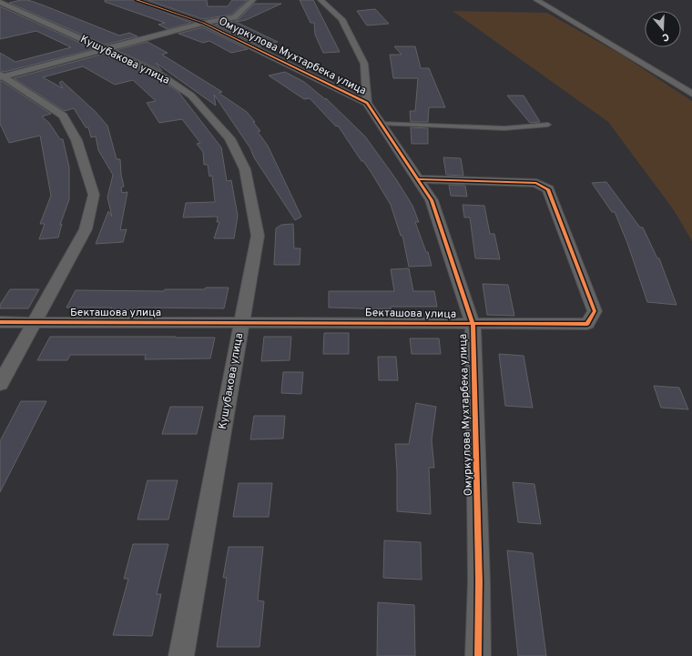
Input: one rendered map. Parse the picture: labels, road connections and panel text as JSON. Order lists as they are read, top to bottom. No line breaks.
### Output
{"streets":{"street":["Омуркулова Мухтарбека улица","Кушубакова улица","Бекташова улица"]},"crossings":[["Омуркулова Мухтарбека улица","Бекташова улица"],["Кушубакова улица","Бекташова улица"]],"north":"bottom"}
